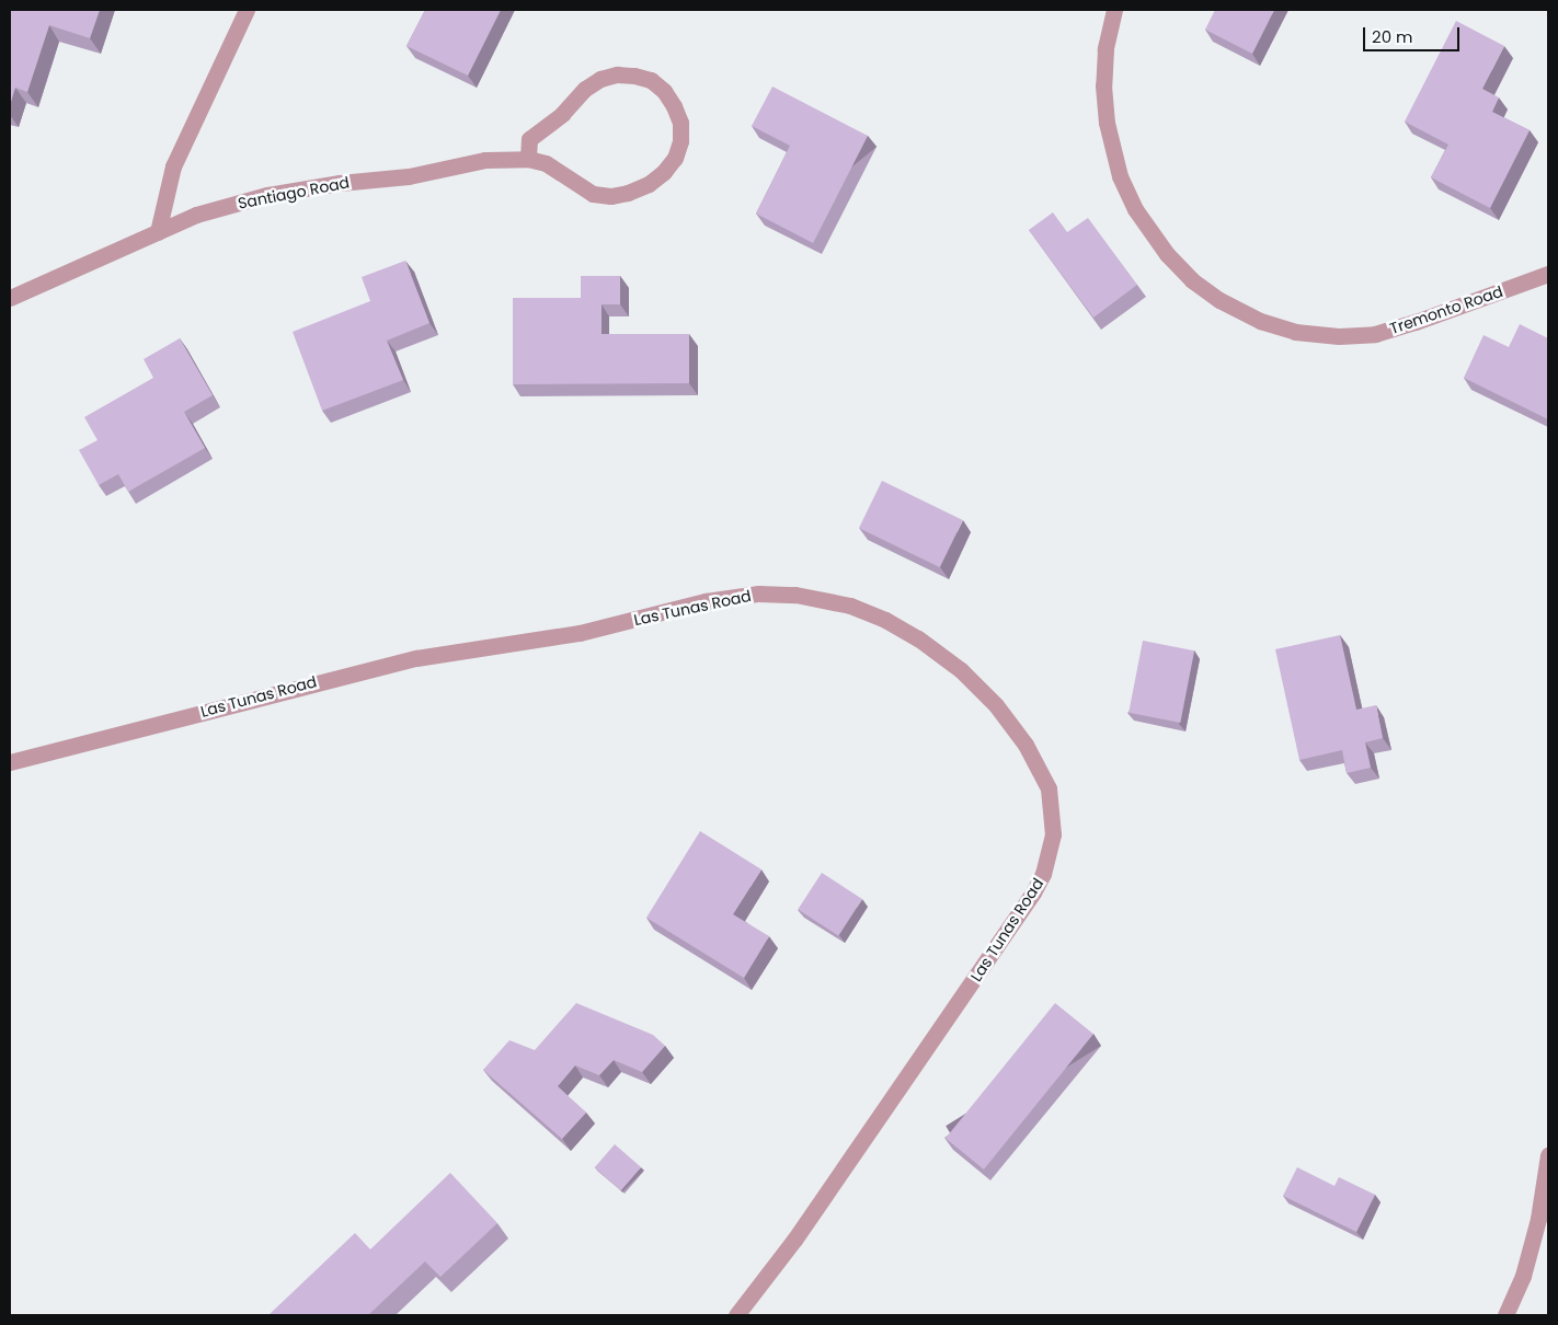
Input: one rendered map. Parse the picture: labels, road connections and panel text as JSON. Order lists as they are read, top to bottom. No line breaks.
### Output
{"streets":{"street":["Santiago Road","Tremonto Road","Las Tunas Road"]},"scale_bar":"20 m"}
